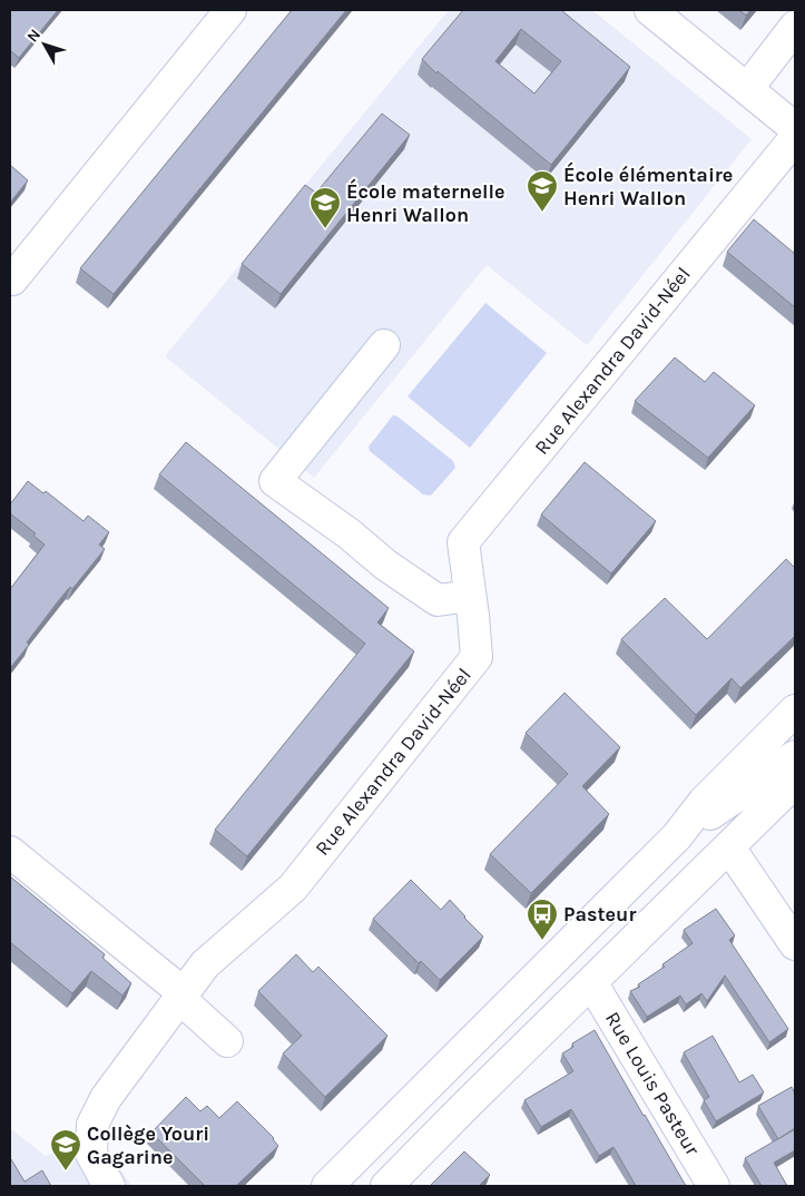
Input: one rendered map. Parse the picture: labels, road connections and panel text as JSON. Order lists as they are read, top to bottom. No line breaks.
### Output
{"streets":{"street":["Rue Alexandra David-Néel","Rue Louis Pasteur"]},"places":{"school or university":["École élémentaire Henri Wallon","École maternelle Henri Wallon","Collège Youri Gagarine"],"bus stop":["Pasteur"]},"north":"top left"}
